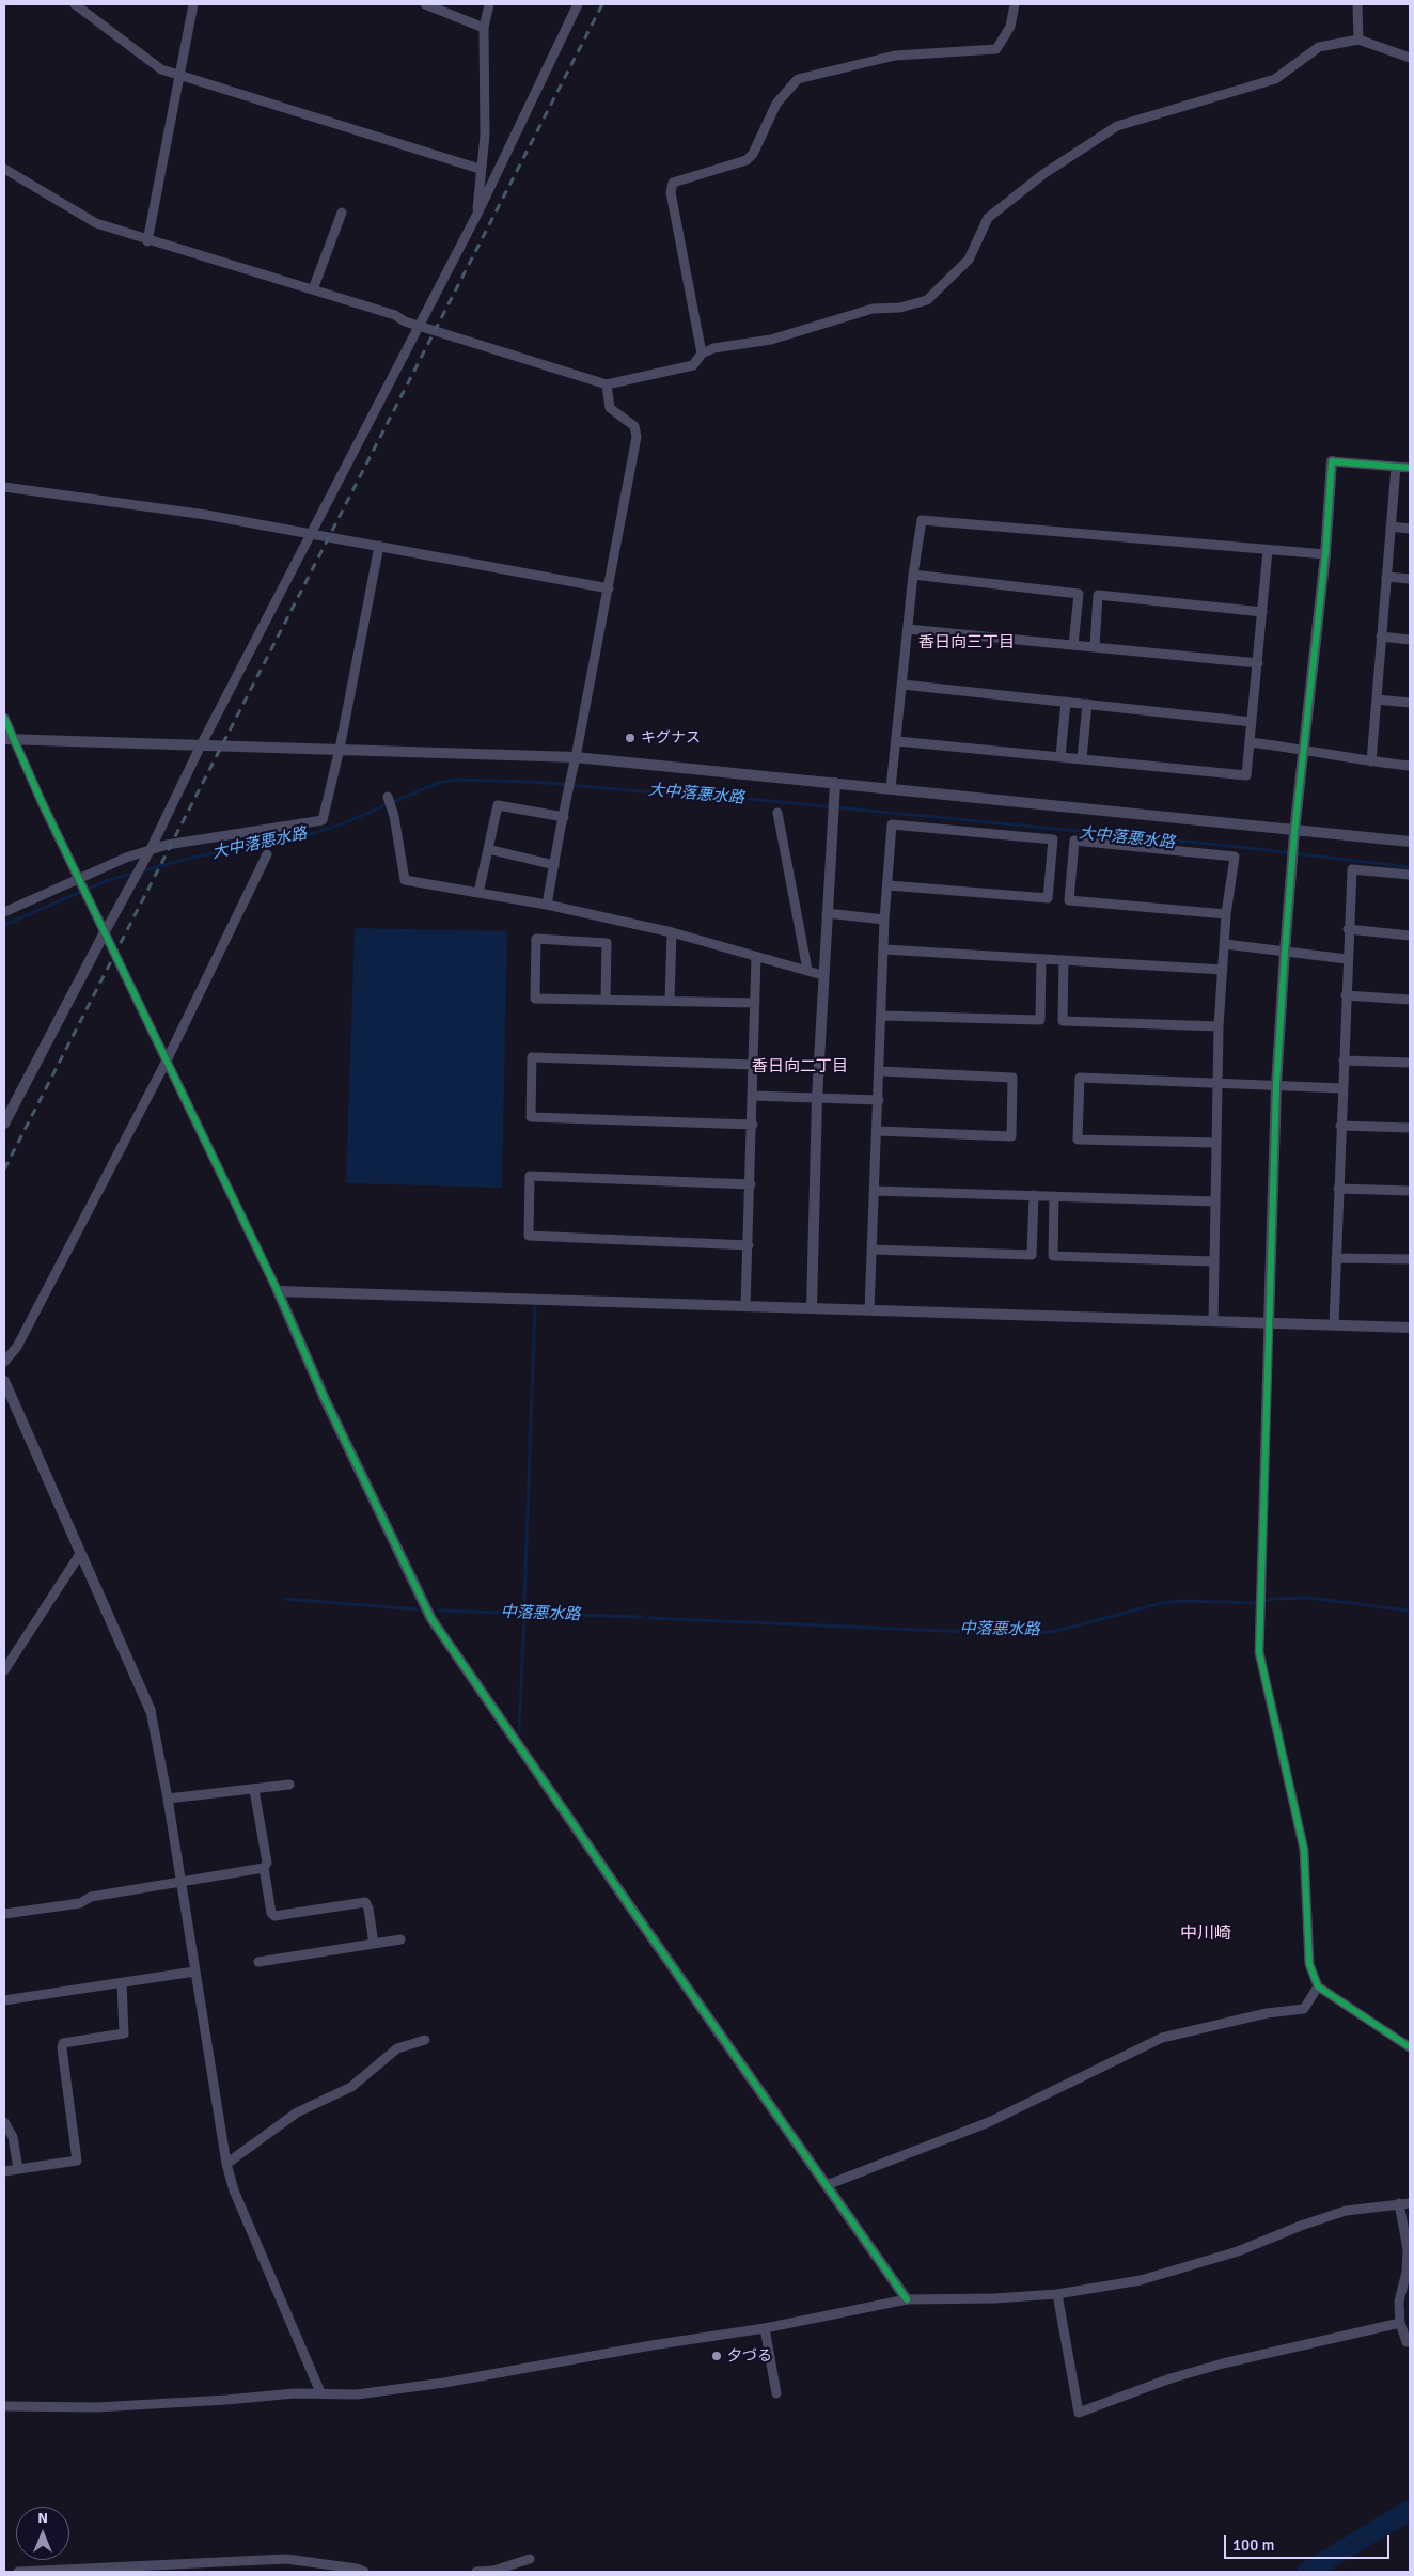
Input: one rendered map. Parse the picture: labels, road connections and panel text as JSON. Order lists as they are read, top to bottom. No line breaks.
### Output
{"districts":["香日向三丁目","香日向二丁目","中川崎"],"water":["大中落悪水路","中落悪水路"],"places":["キグナス","夕づる"],"scale_bar":"100 m","north":"top"}
